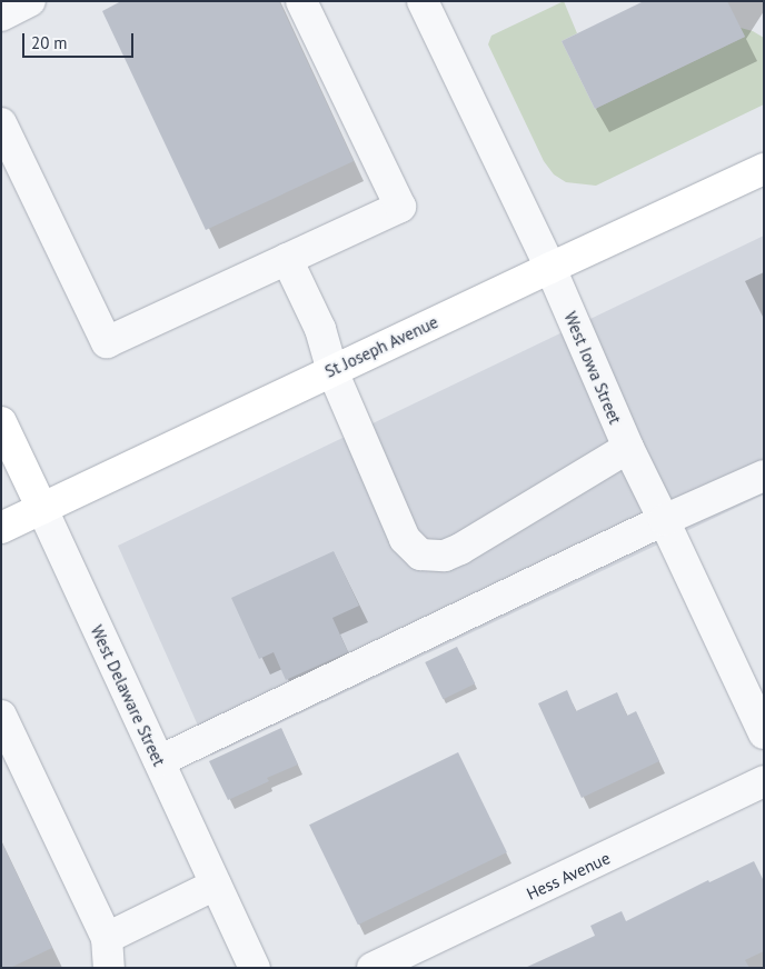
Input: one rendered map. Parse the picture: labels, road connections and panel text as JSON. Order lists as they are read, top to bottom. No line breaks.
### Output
{"streets":{"main road":["St Joseph Avenue","West Delaware Street"],"street":["West Iowa Street","Hess Avenue"]},"crossings":[["St Joseph Avenue","West Iowa Street"],["St Joseph Avenue","West Delaware Street"]],"scale_bar":"20 m"}
